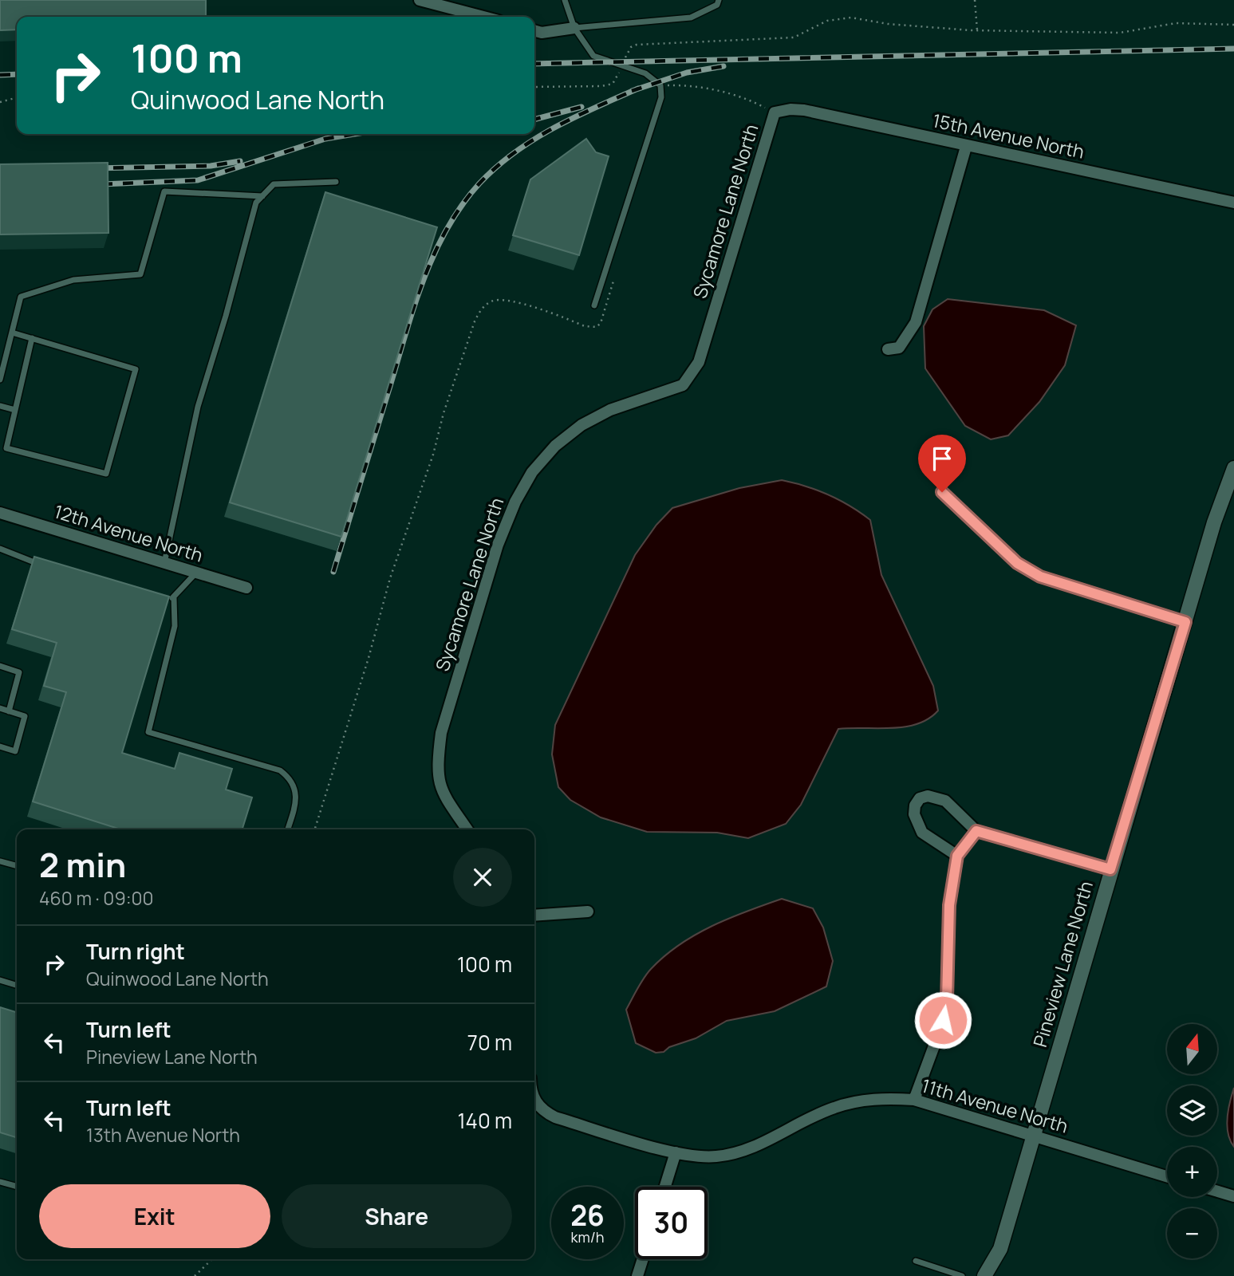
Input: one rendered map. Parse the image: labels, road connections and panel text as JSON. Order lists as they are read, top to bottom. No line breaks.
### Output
{"streets":{"street":["15th Avenue North","Sycamore Lane North","12th Avenue North","Pineview Lane North","11th Avenue North"]},"crossings":[["15th Avenue North","Sycamore Lane North"],["Pineview Lane North","11th Avenue North"]],"north":"top","page":{"turn":["100 m","Quinwood Lane North"],"heading":["2 min","460 m · 09:00"],"list":[{"name":"Turn right","note":"Quinwood Lane North","value":"100 m"},{"name":"Turn left","note":"Pineview Lane North","value":"70 m"},{"name":"Turn left","note":"13th Avenue North","value":"140 m"}],"map_buttons":["+","−"],"buttons":["Exit","Share"],"speed":"26 km/h","limit":"30"}}
